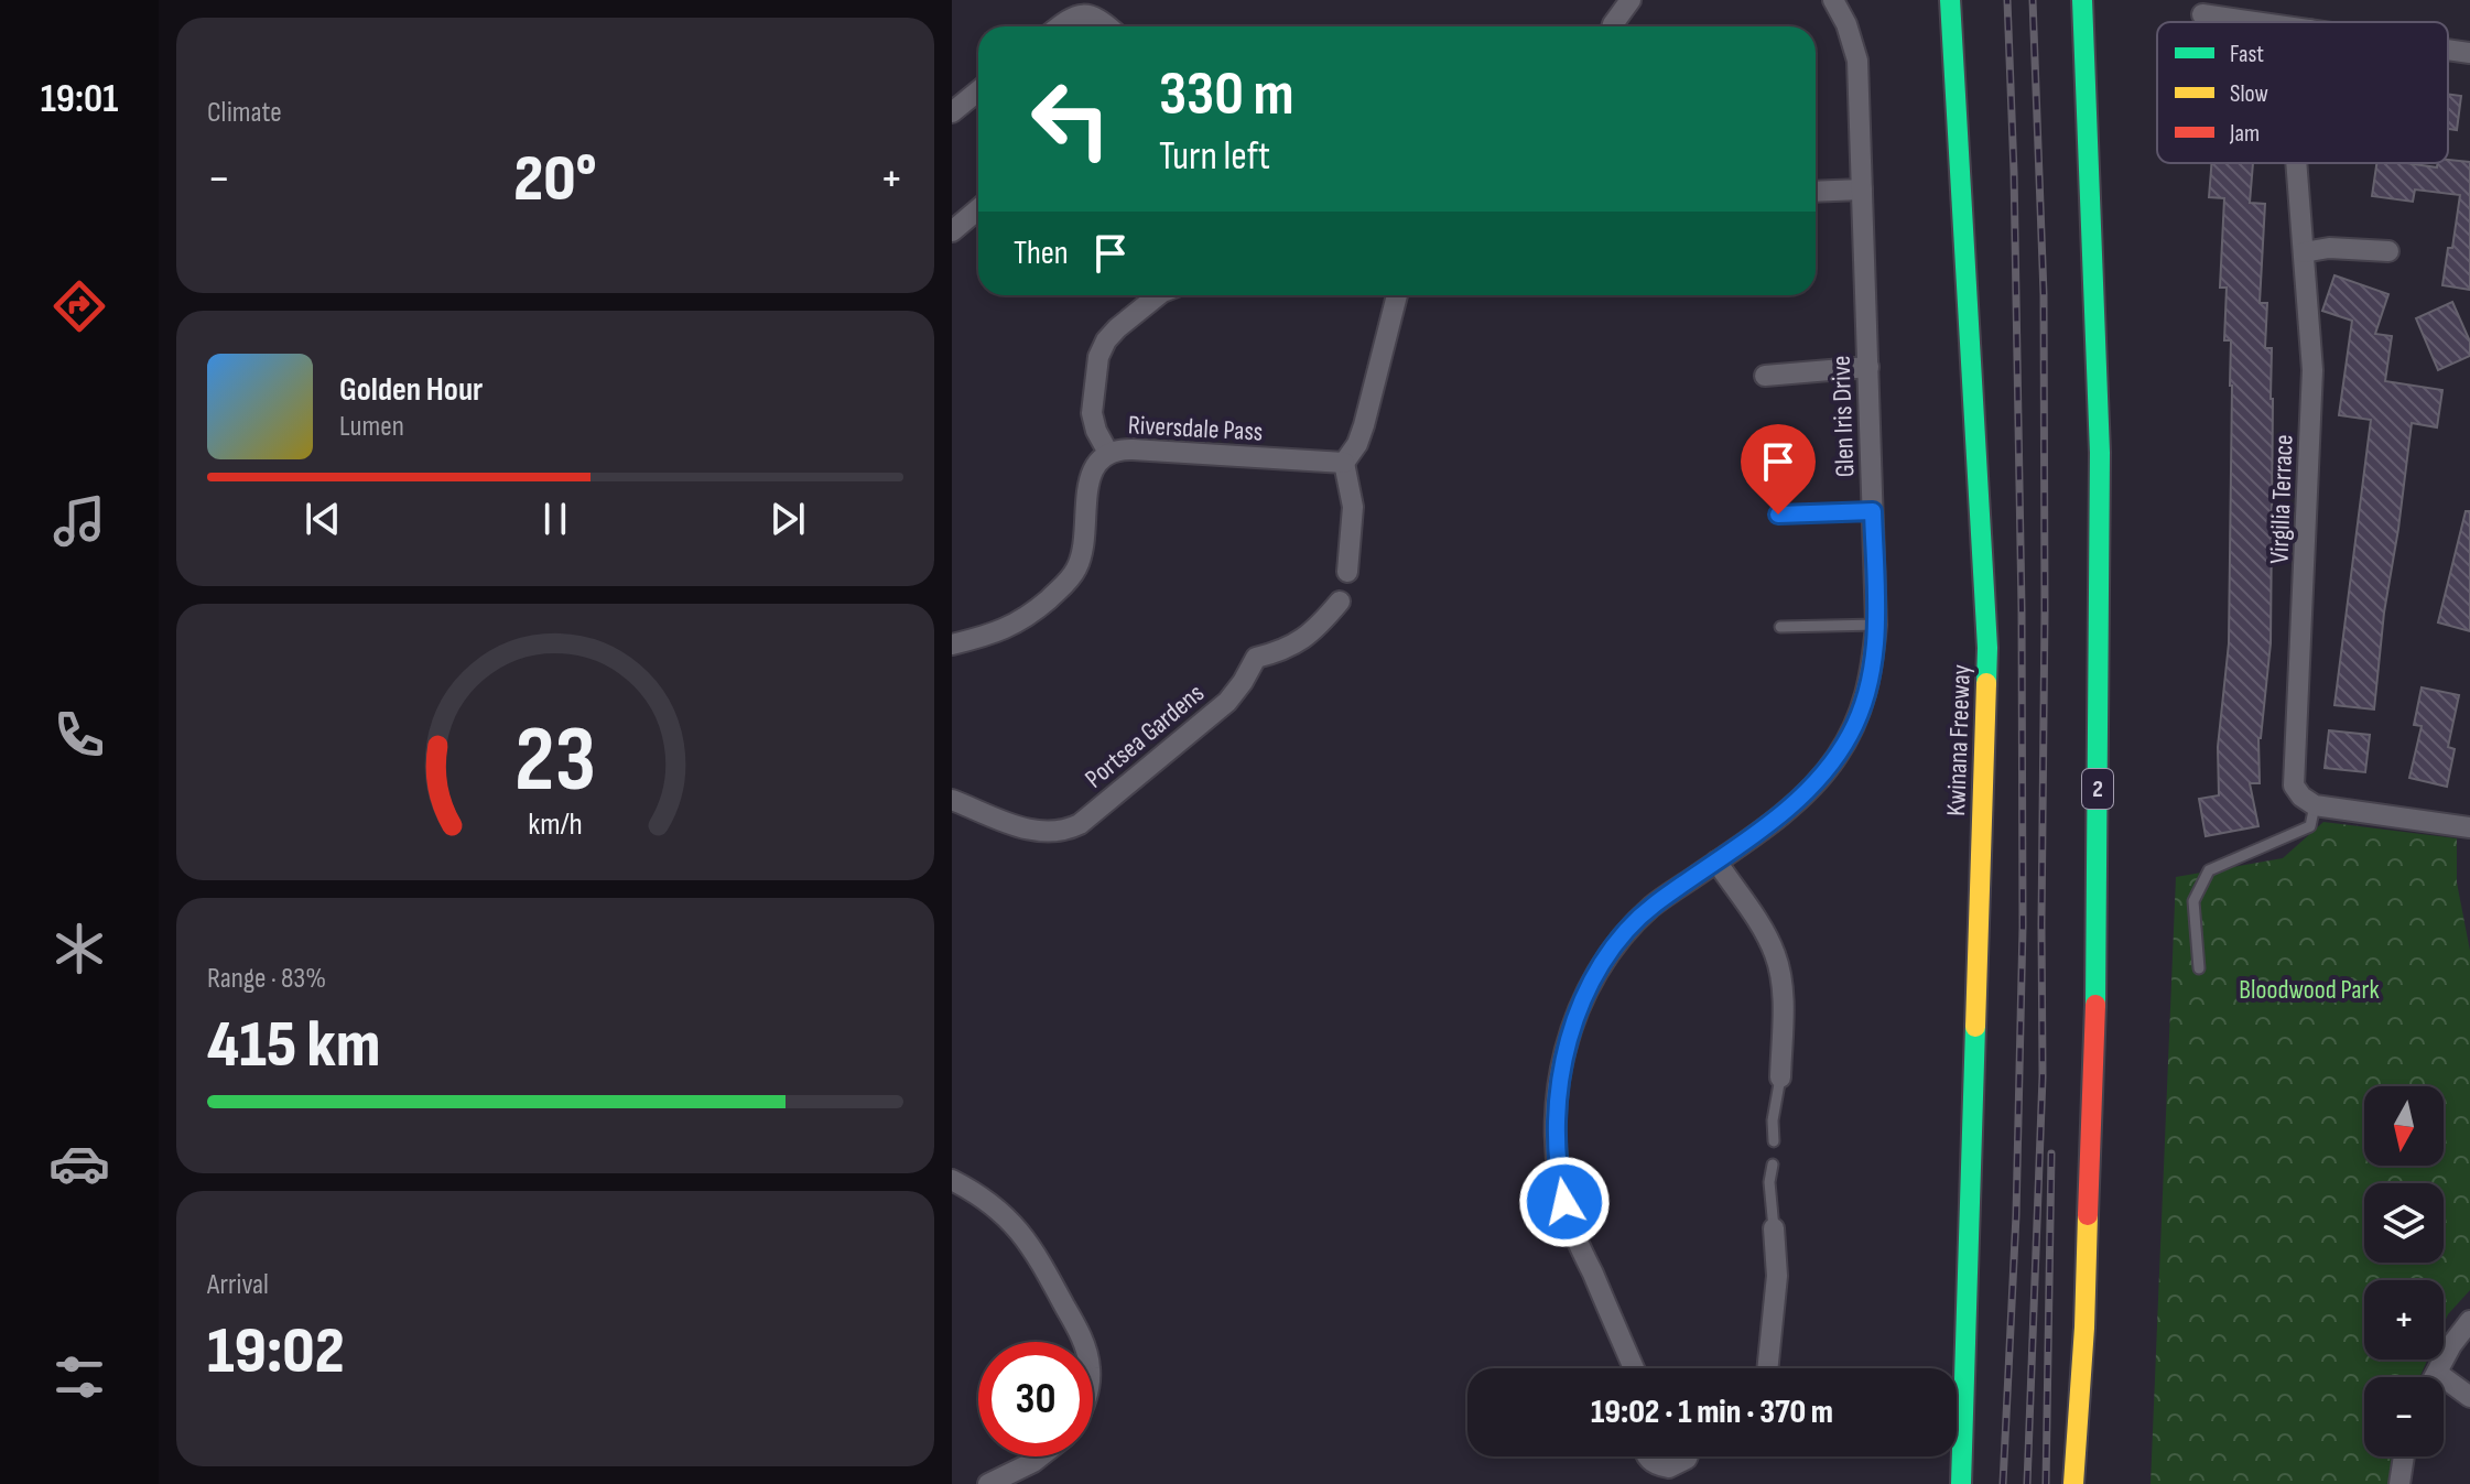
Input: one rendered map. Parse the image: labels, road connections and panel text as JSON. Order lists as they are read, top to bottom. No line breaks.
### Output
{"streets":{"highway":["Kwinana Freeway","2"],"street":["Glen Iris Drive","Riversdale Pass","Virgilia Terrace","Portsea Gardens"]},"parks":["Bloodwood Park"],"legend":["Fast","Slow","Jam"],"north":"bottom","page":{"tabs":"19:01","tile":["Climate",["Range · 83%","415 km"],["Arrival","19:02"]],"turn":["330 m","Turn left"],"heat":["−","20°","+"],"then":"Then","song":["Golden Hour","Lumen"],"map_buttons":["+","−"],"limit":"30","trip":"19:02 · 1 min · 370 m","gauge":["23","km/h"]}}
